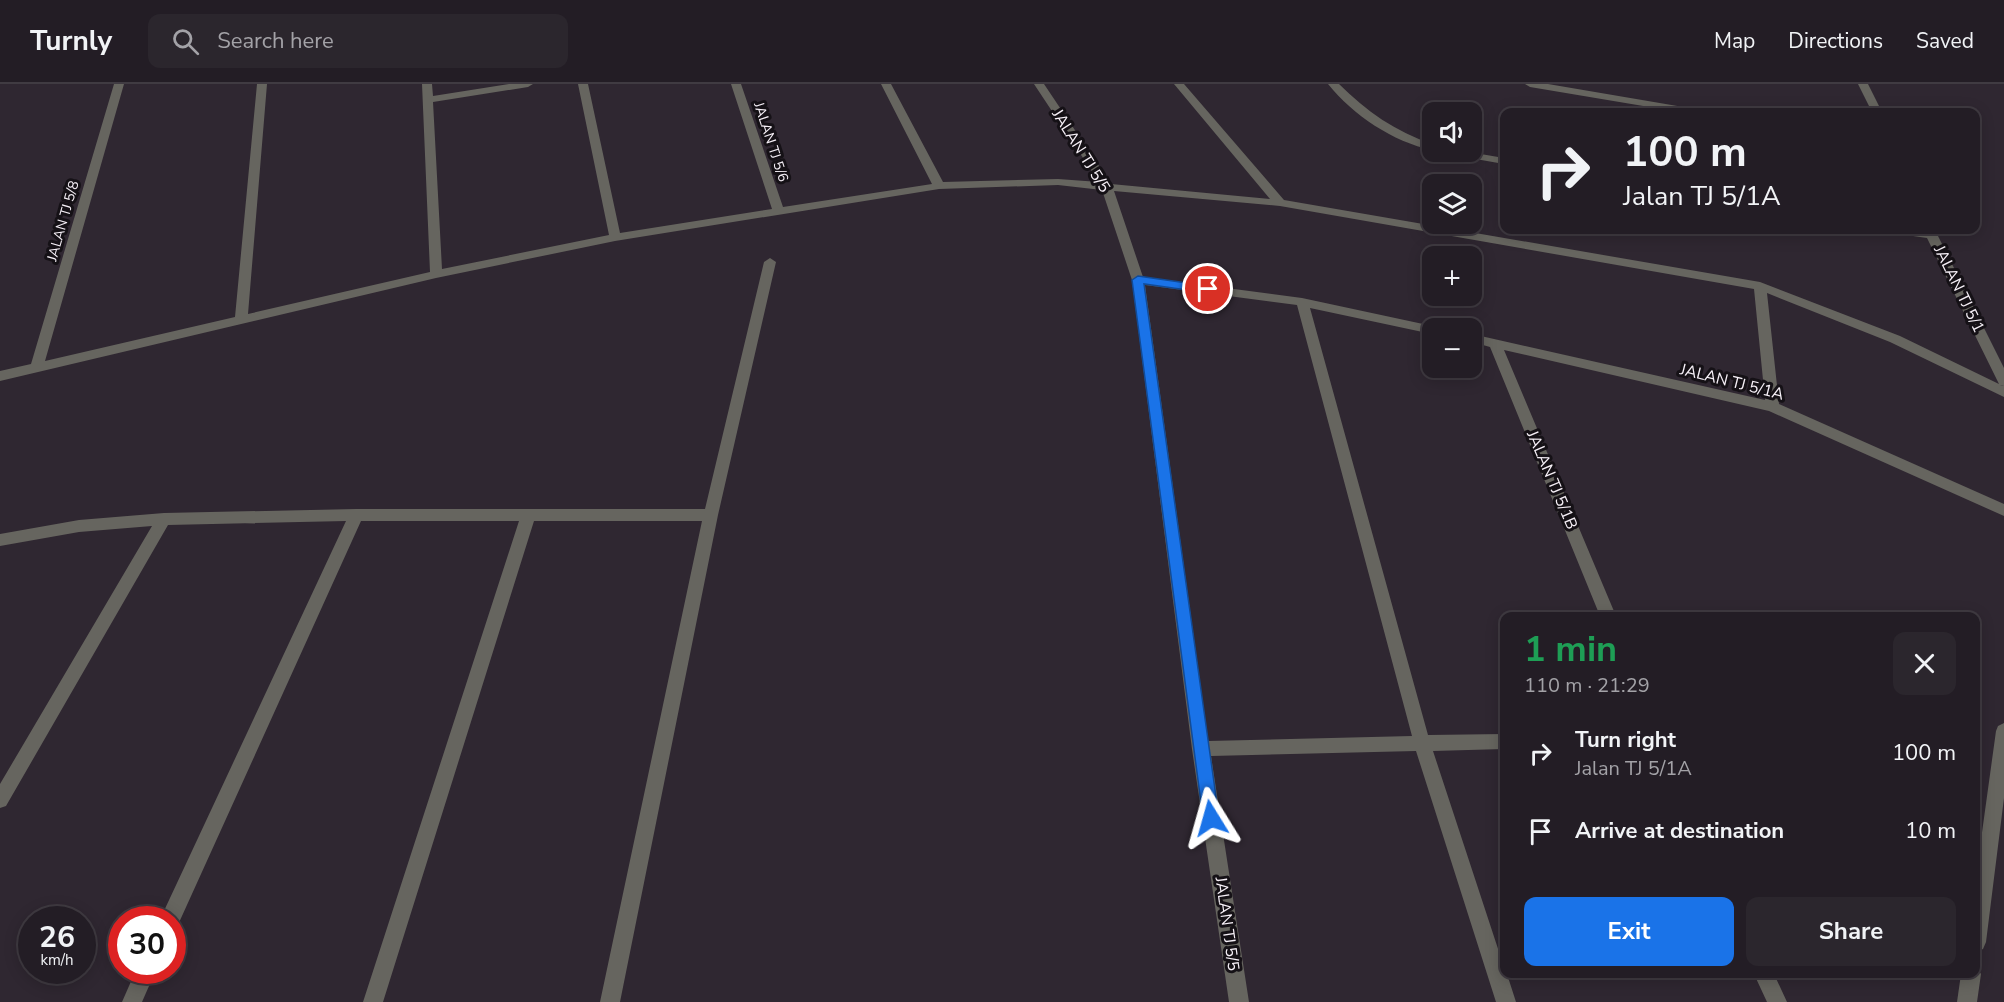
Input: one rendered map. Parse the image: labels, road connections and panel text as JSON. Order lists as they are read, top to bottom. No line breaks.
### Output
{"streets":{"street":["JALAN TJ 5/6","JALAN TJ 5/5","JALAN TJ 5/8","JALAN TJ 5/1","JALAN TJ 5/1A","JALAN TJ 5/1B"]},"crossings":[["JALAN TJ 5/1A","JALAN TJ 5/1B"]],"page":{"header":"Turnly","search":"Search here","nav":["Map","Directions","Saved"],"map_buttons":["+","−"],"turn":["100 m","Jalan TJ 5/1A"],"heading":["1 min","110 m · 21:29"],"list":[{"name":"Turn right","note":"Jalan TJ 5/1A","value":"100 m"},{"name":"Arrive at destination","value":"10 m"}],"buttons":["Exit","Share"],"speed":"26 km/h","limit":"30"}}
